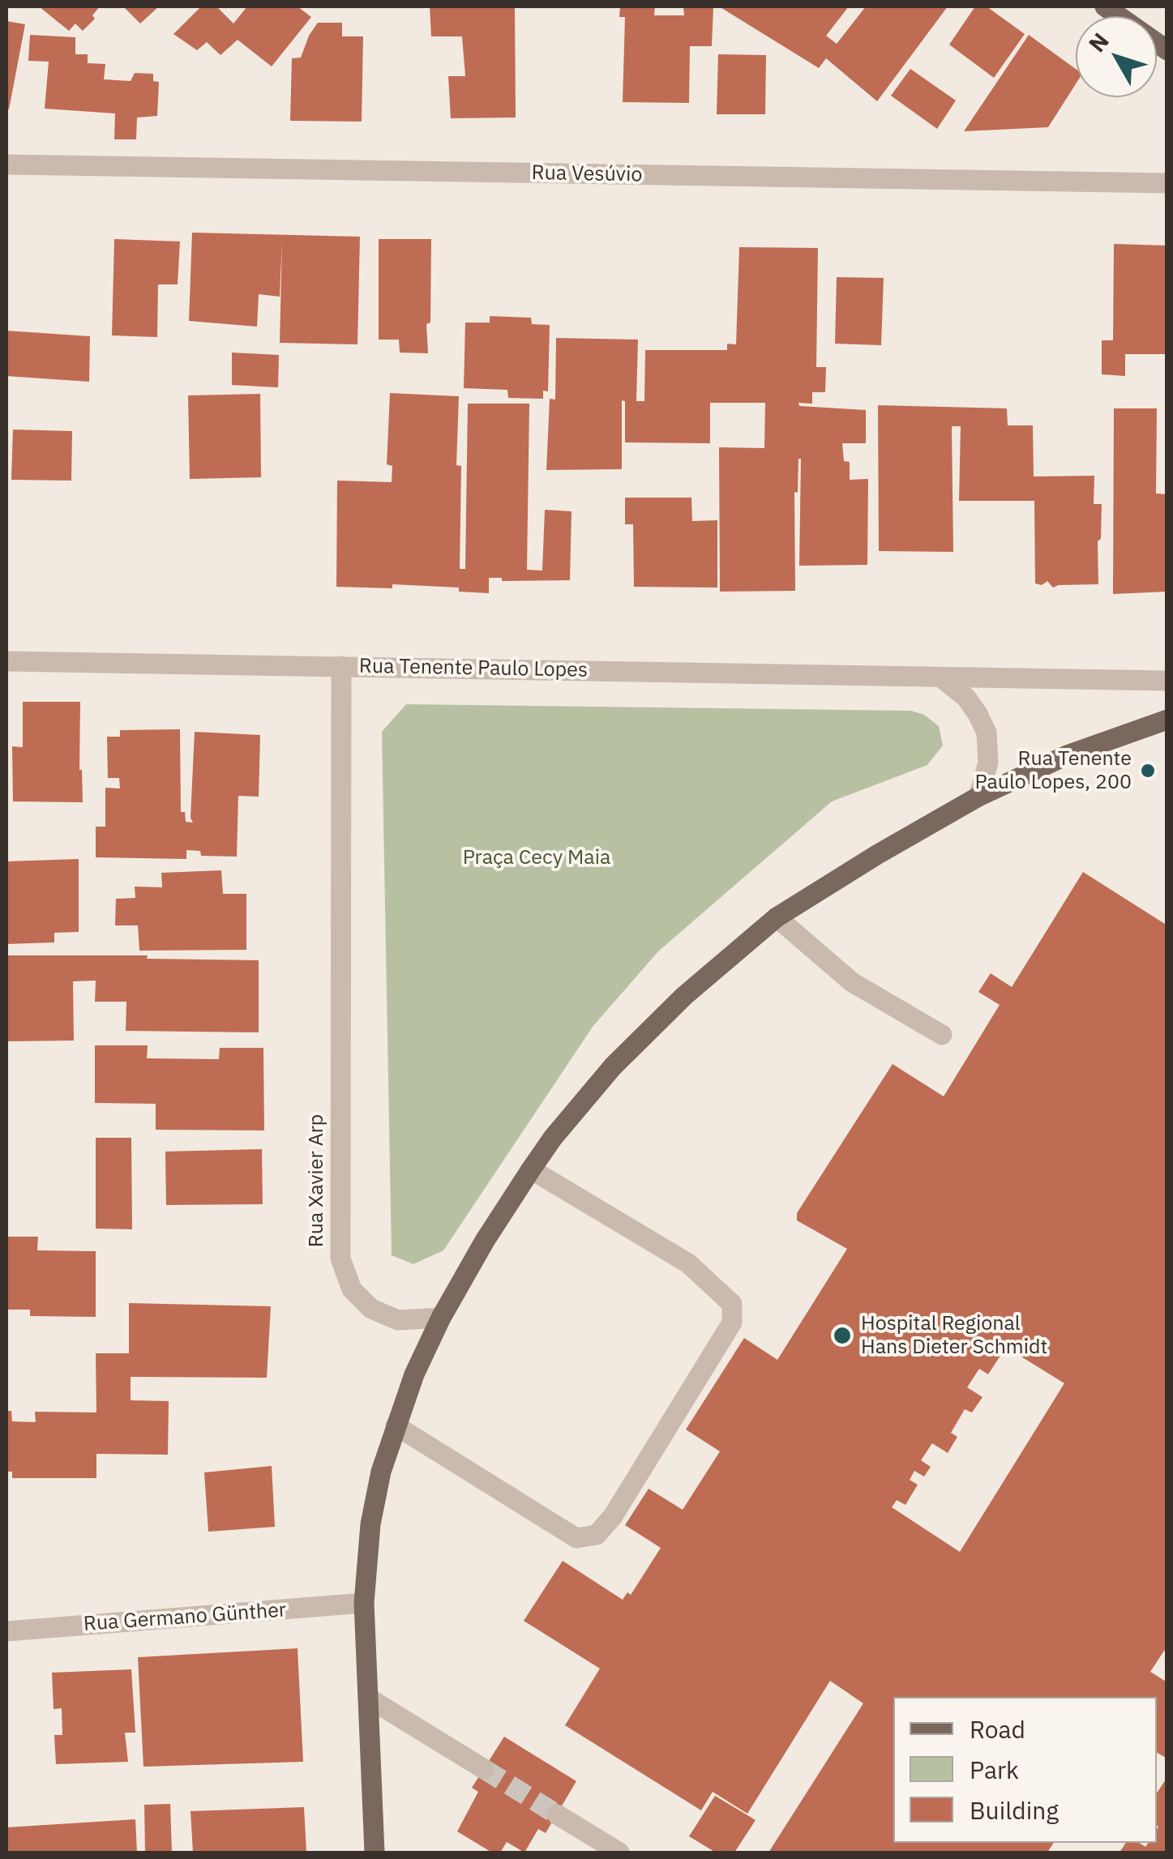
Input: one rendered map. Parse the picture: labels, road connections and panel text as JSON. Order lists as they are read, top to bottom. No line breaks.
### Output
{"streets":{"street":["Rua Vesúvio","Rua Tenente Paulo Lopes","Rua Xavier Arp","Rua Germano Günther"]},"crossings":[["Rua Tenente Paulo Lopes","Rua Xavier Arp"]],"parks":["Praça Cecy Maia"],"places":["Rua Tenente Paulo Lopes, 200","Hospital Regional Hans Dieter Schmidt"],"legend":["Road","Park","Building"],"north":"top left"}
